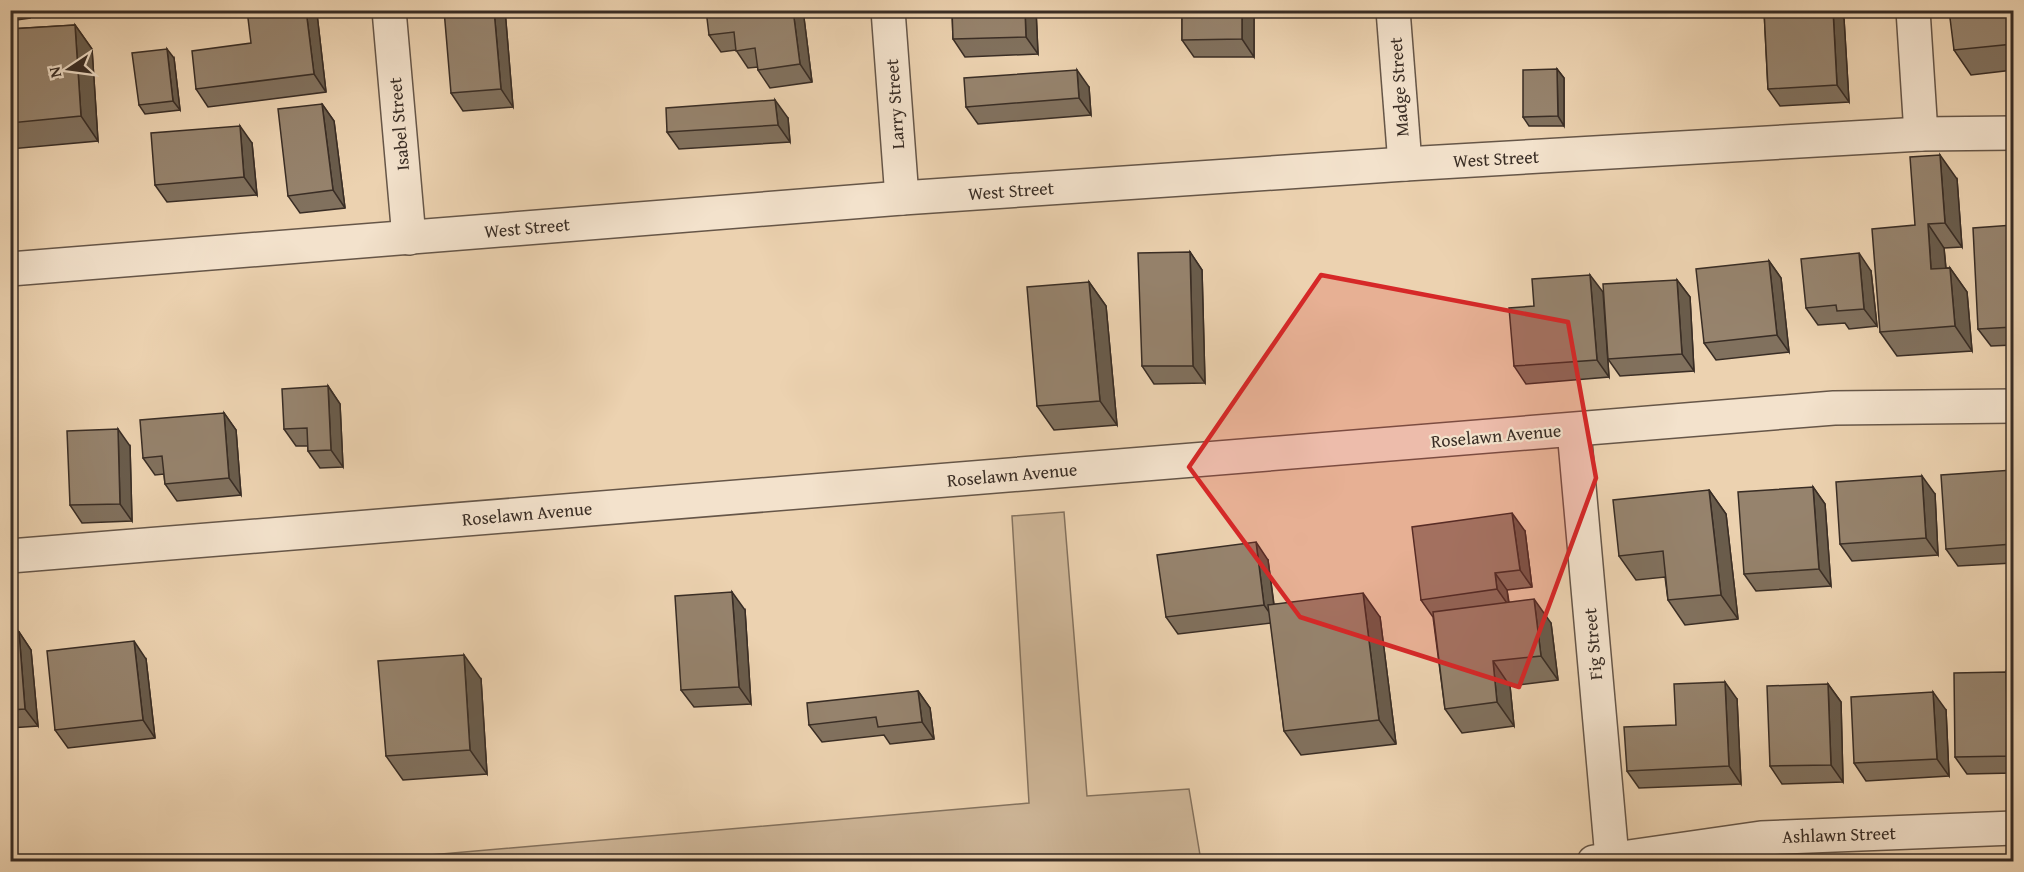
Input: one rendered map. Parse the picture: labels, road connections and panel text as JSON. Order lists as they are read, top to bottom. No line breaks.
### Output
{"streets":{"street":["Madge Street","Larry Street","Isabel Street","West Street","Roselawn Avenue","Fig Street","Ashlawn Street"]},"crossings":[["Madge Street","West Street"],["Larry Street","West Street"],["Isabel Street","West Street"],["Roselawn Avenue","Fig Street"],["Fig Street","Ashlawn Street"]],"north":"left"}
